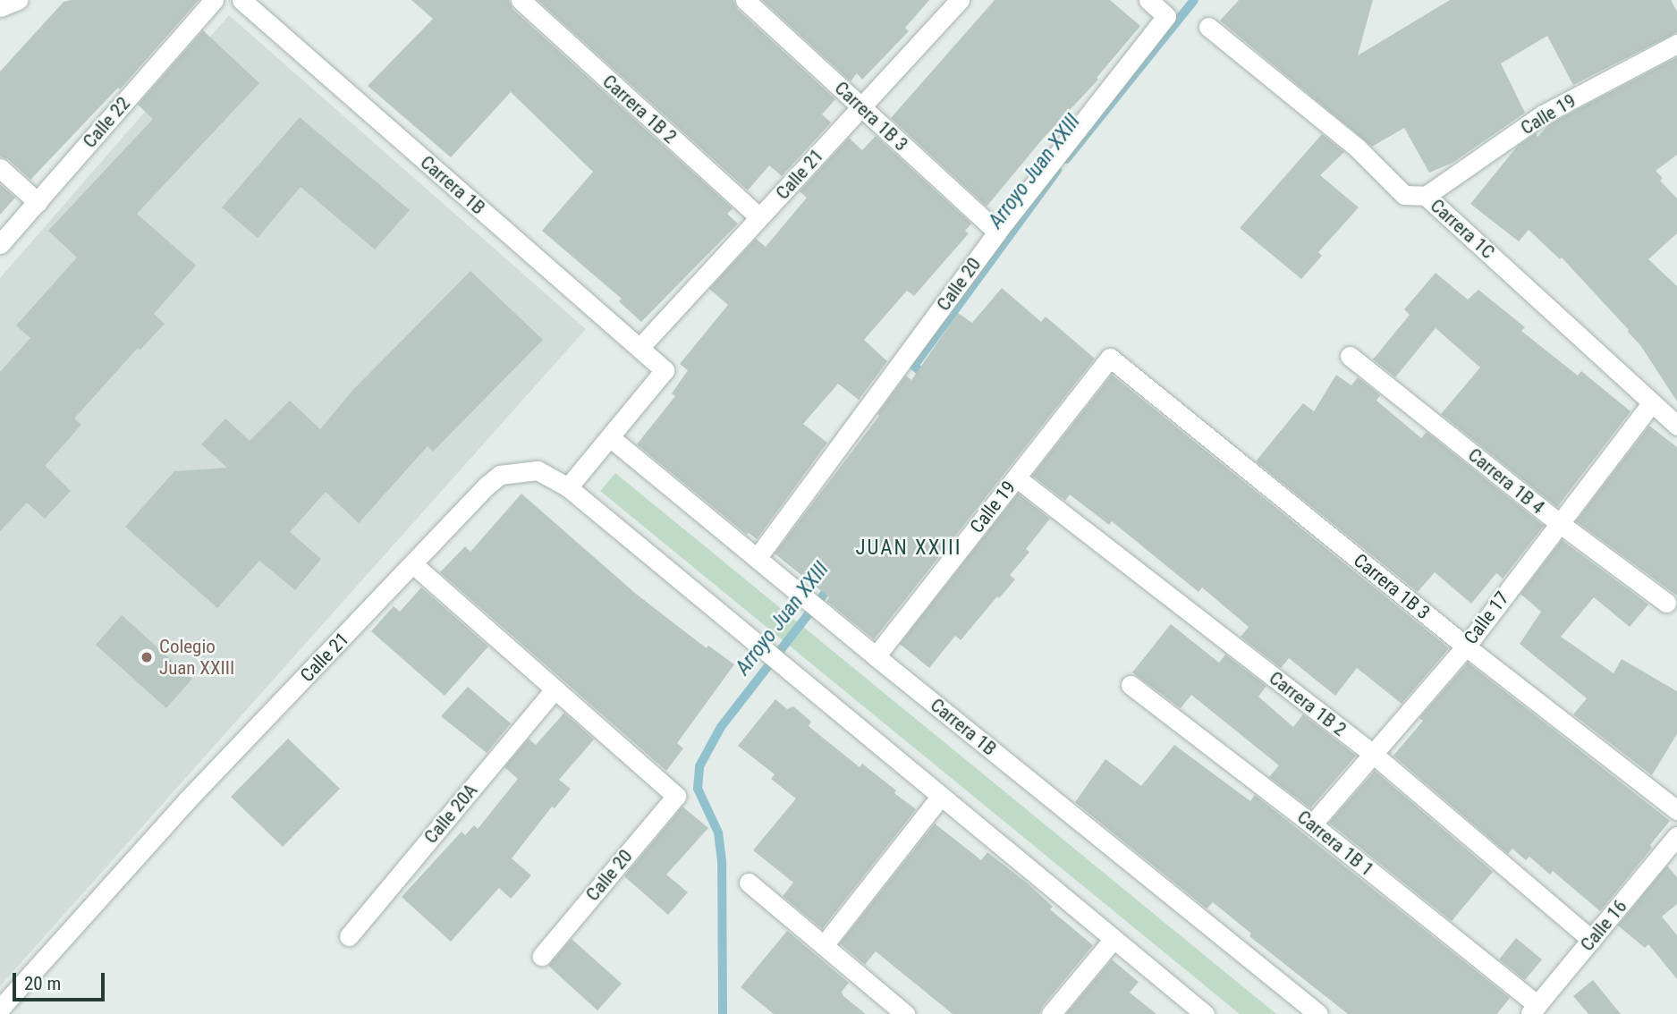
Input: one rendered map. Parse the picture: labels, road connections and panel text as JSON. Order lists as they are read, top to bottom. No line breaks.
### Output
{"streets":{"street":["Carrera 1B 2","Calle 19","Carrera 1B 3","Calle 22","Calle 21","Carrera 1B","Carrera 1C","Calle 20","Carrera 1B 4","Calle 17","Calle 20A","Carrera 1B 1","Calle 16"]},"crossings":[["Carrera 1B 2","Calle 19"],["Carrera 1B 2","Calle 21"],["Carrera 1B 2","Calle 17"],["Carrera 1B 2","Calle 16"],["Calle 19","Carrera 1B 3"],["Calle 19","Carrera 1B"],["Calle 19","Carrera 1C"],["Carrera 1B 3","Calle 21"],["Carrera 1B 3","Calle 20"],["Carrera 1B 3","Calle 17"],["Calle 21","Carrera 1B"],["Carrera 1B","Calle 20"],["Carrera 1C","Calle 17"],["Calle 20","Calle 20A"],["Carrera 1B 4","Calle 17"],["Calle 17","Carrera 1B 1"],["Carrera 1B 1","Calle 16"]],"districts":["JUAN XXIII"],"water":["Arroyo Juan XXIII"],"places":["Colegio Juan XXIII"],"scale_bar":"20 m"}
